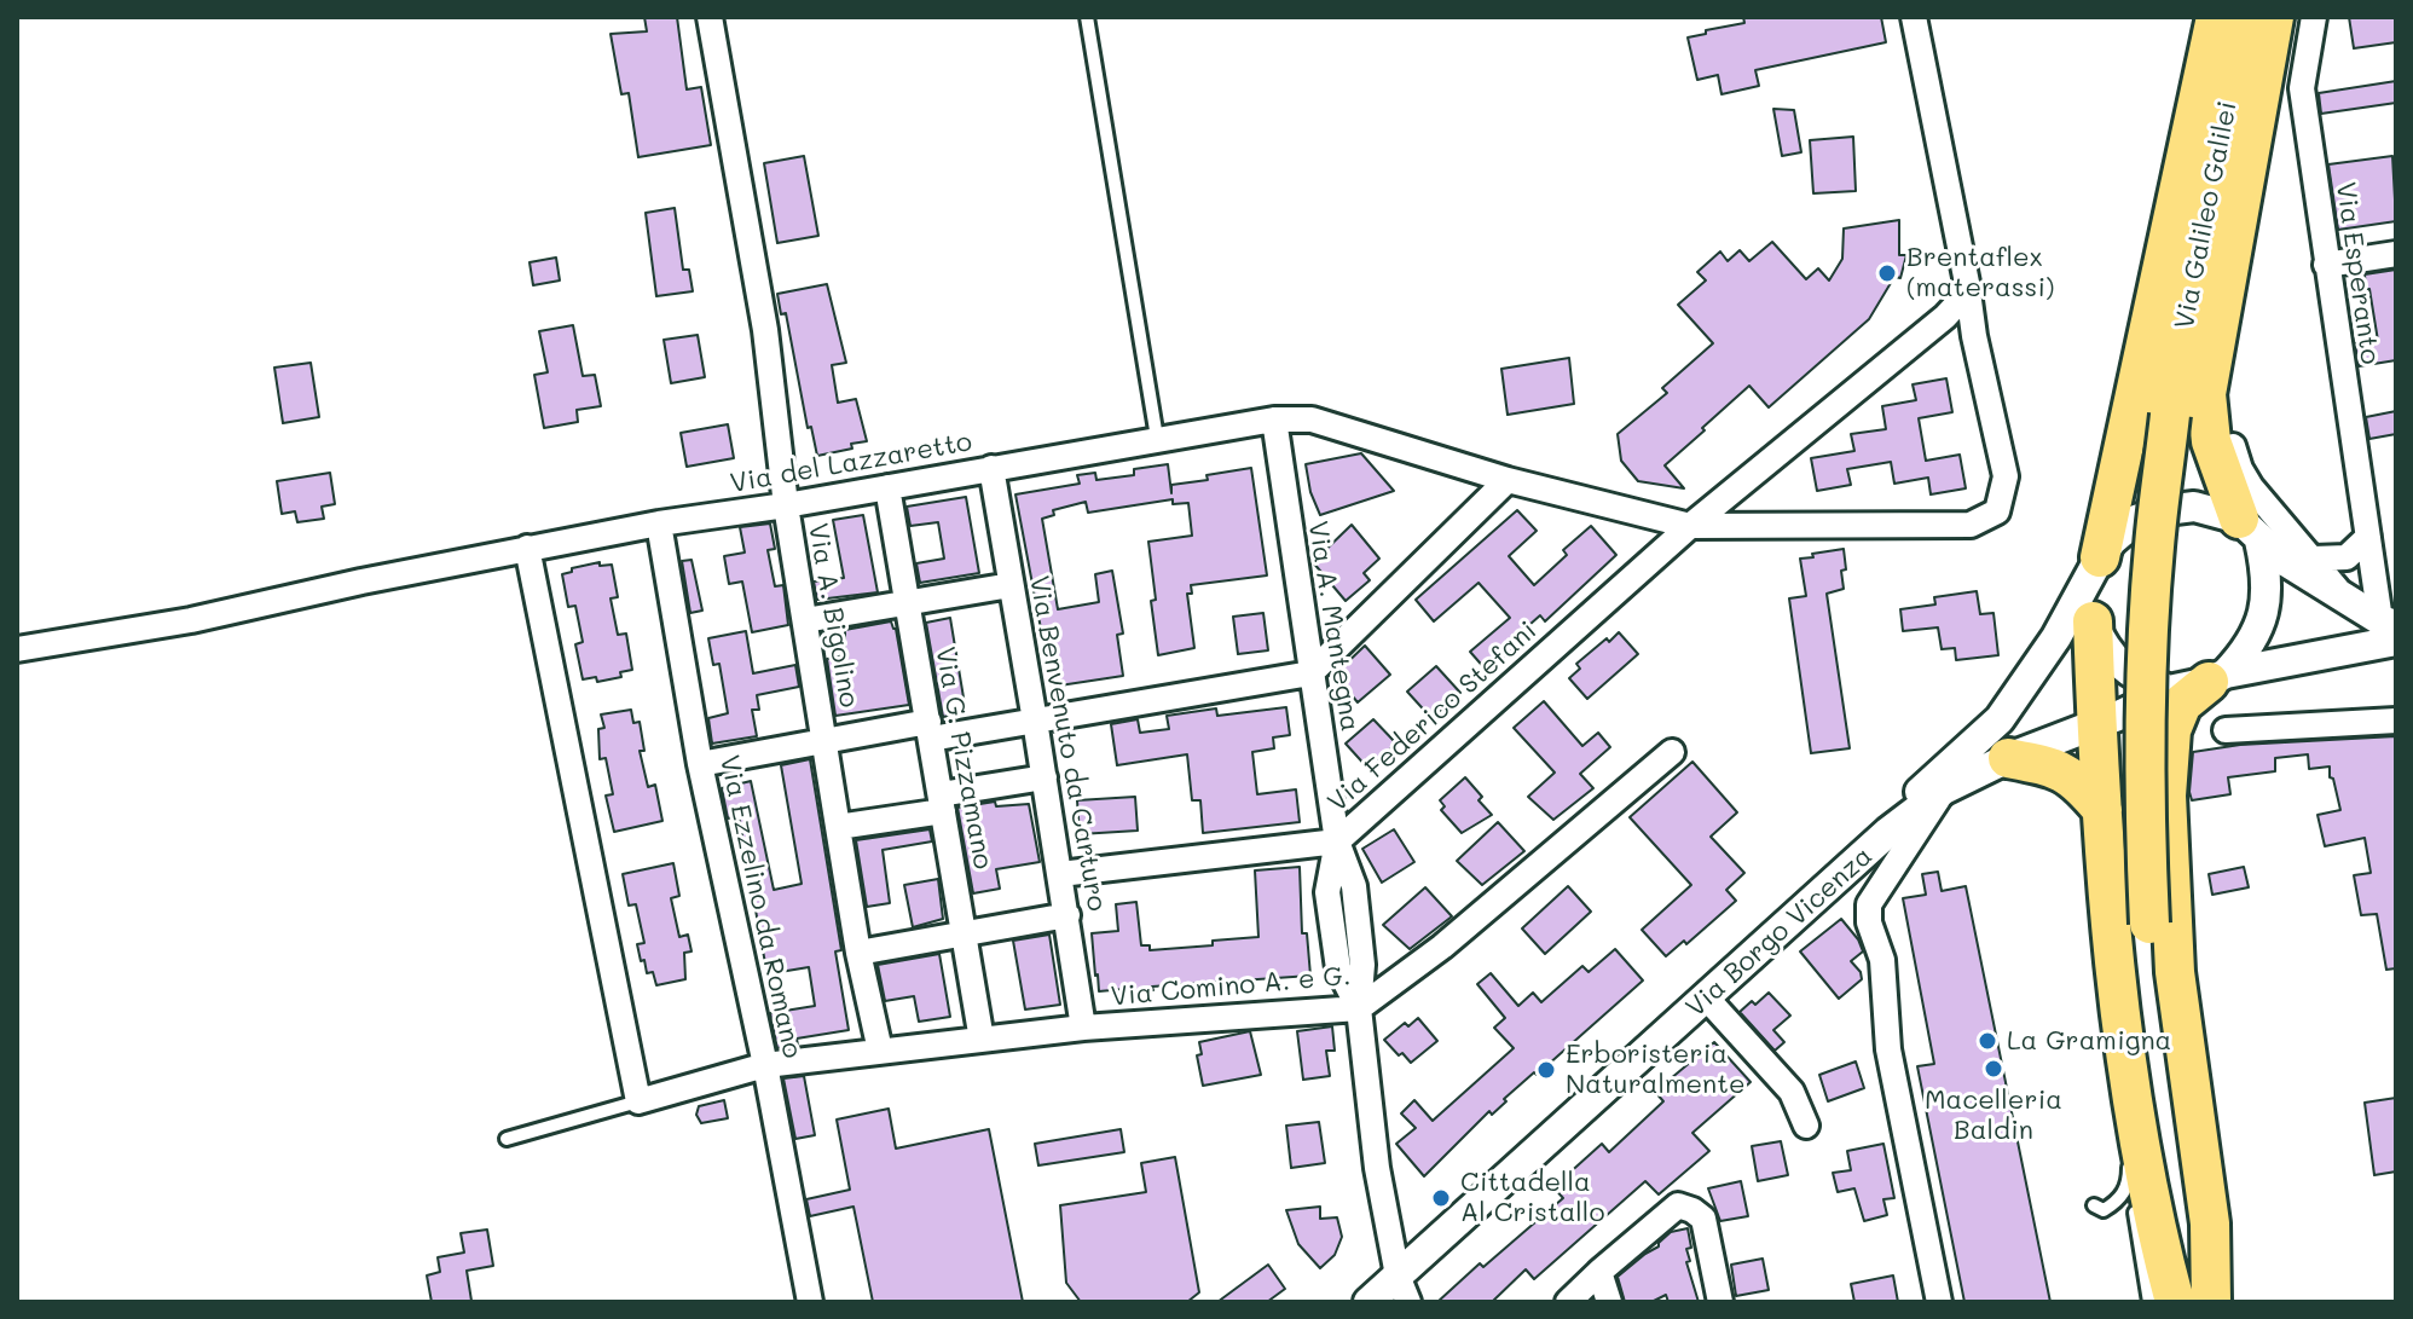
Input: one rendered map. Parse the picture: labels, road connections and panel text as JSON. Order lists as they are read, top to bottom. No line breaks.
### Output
{"streets":{"main road":["Via Galileo Galilei"],"street":["Via Esperanto","Via del Lazzaretto","Via A. Bigolino","Via A. Mantegna","Via Federico Stefani","Via Benvenuto da Carturo","Via G. Pizzamano","Via Ezzelino da Romano","Via Borgo Vicenza","Via Comino A. e G."]},"crossings":[["Via Esperanto","Via Borgo Vicenza"],["Via del Lazzaretto","Via A. Bigolino"],["Via del Lazzaretto","Via A. Mantegna"],["Via del Lazzaretto","Via Federico Stefani"],["Via del Lazzaretto","Via Benvenuto da Carturo"],["Via del Lazzaretto","Via G. Pizzamano"],["Via del Lazzaretto","Via Ezzelino da Romano"],["Via A. Bigolino","Via Comino A. e G."],["Via A. Mantegna","Via Federico Stefani"],["Via A. Mantegna","Via Borgo Vicenza"],["Via A. Mantegna","Via Comino A. e G."],["Via Federico Stefani","Via Benvenuto da Carturo"],["Via Benvenuto da Carturo","Via Comino A. e G."],["Via G. Pizzamano","Via Comino A. e G."],["Via Ezzelino da Romano","Via Comino A. e G."]],"places":["Brentaflex (materassi)","La Gramigna","Macelleria Baldin","Erboristeria Naturalmente","Cittadella Al Cristallo"]}
